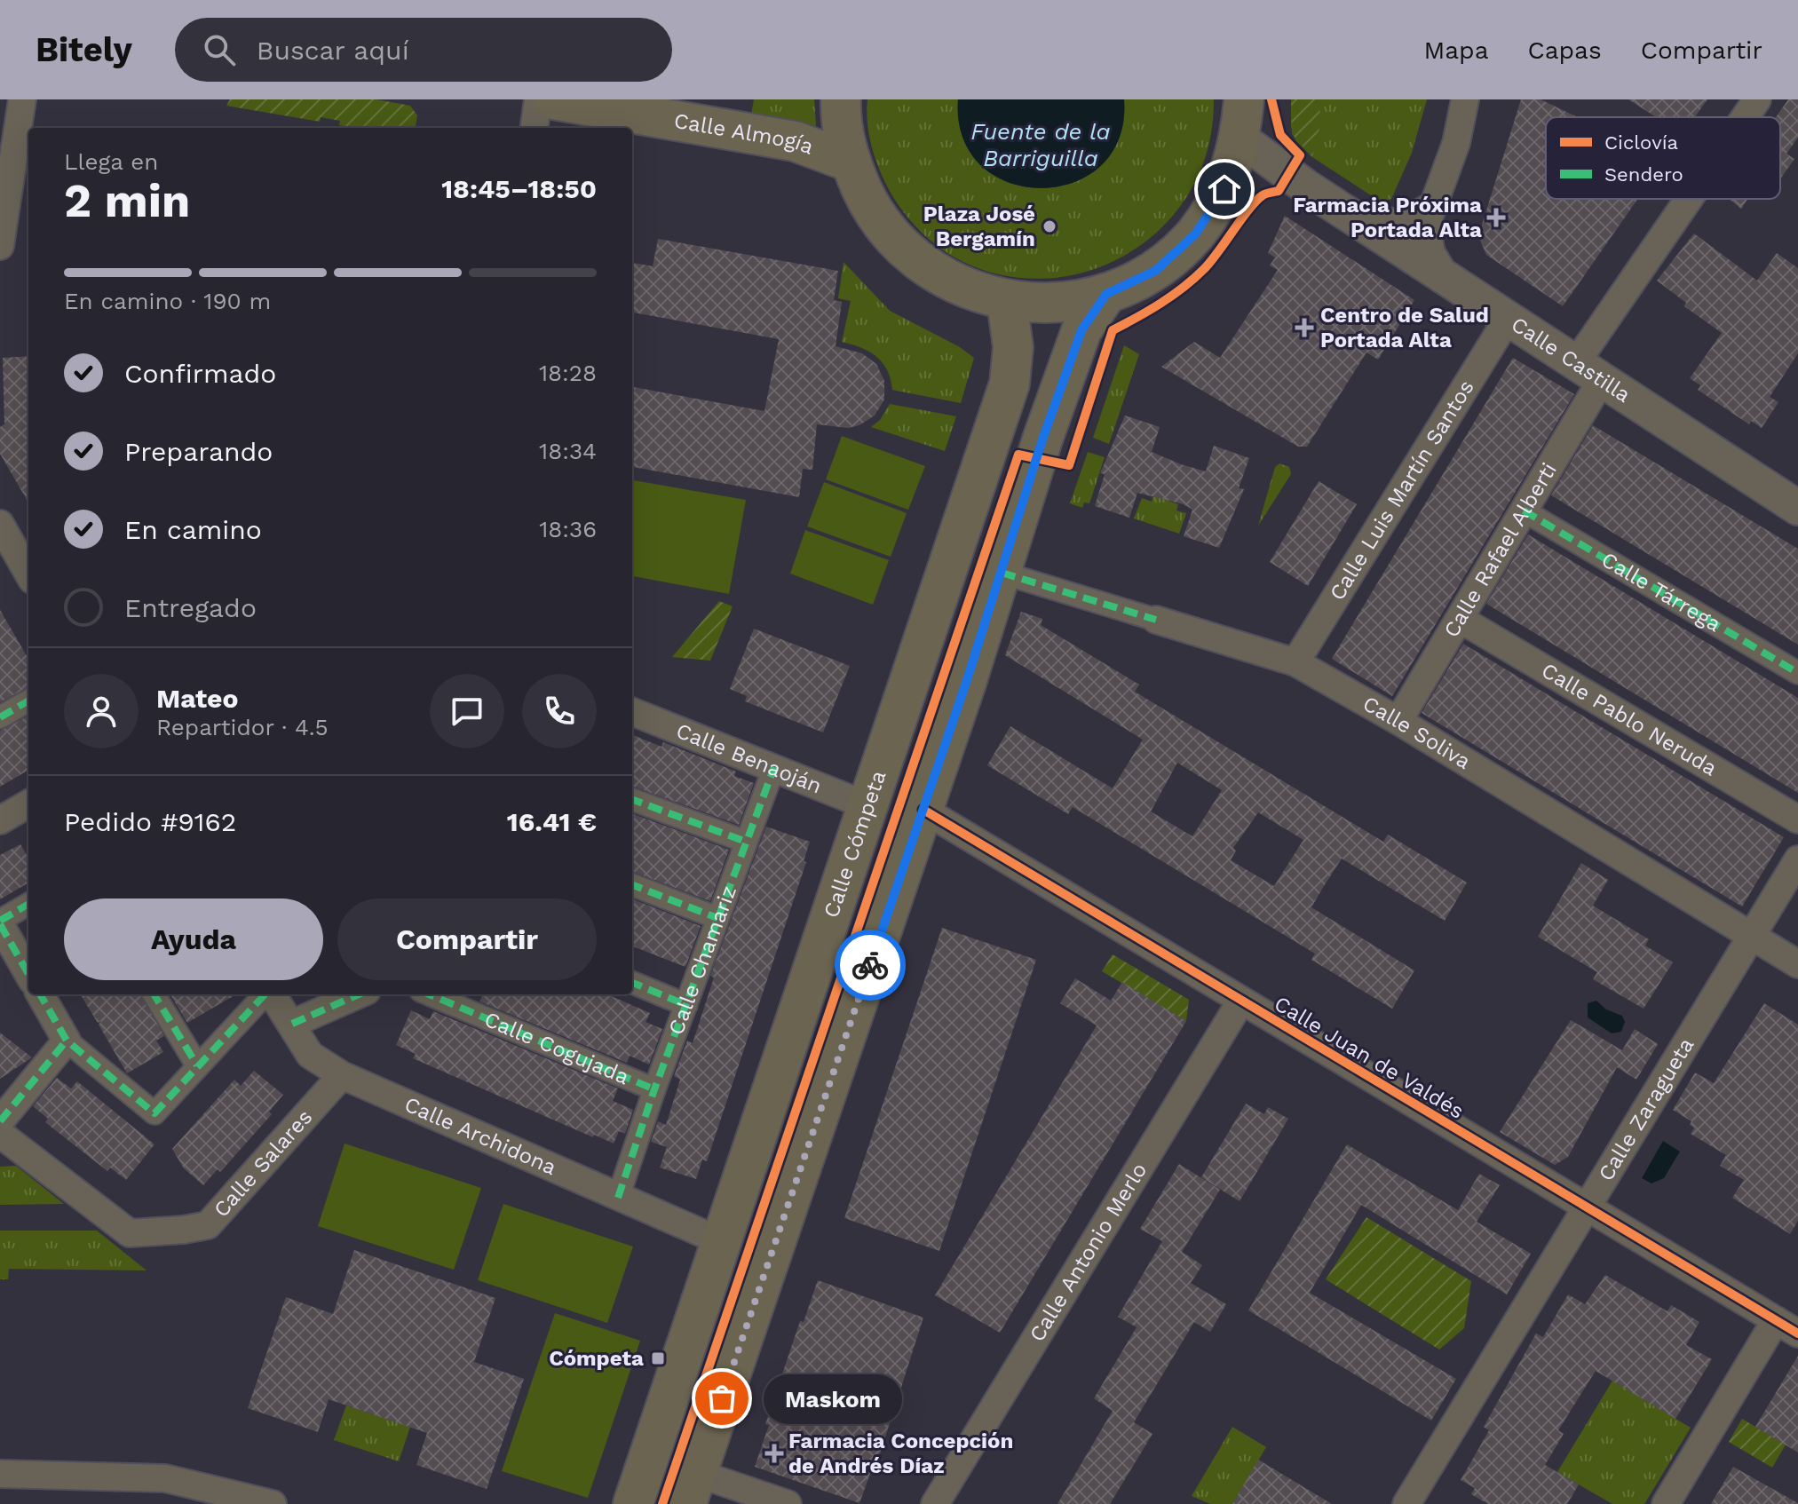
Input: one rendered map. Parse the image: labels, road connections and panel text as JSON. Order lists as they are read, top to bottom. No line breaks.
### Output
{"streets":{"main road":["Calle Almogía","Calle Cómpeta"],"street":["Calle Castilla","Calle Luis Martín Santos","Calle Rafael Alberti","Calle Tárrega","Calle Pablo Neruda","Calle Soliva","Calle Benaoján","Calle Chamariz","Calle Cogujada","Calle Juan de Valdés","Calle Zaragueta","Calle Archidona","Calle Salares","Calle Antonio Merlo"]},"crossings":[["Calle Castilla","Calle Luis Martín Santos"],["Calle Castilla","Calle Rafael Alberti"],["Calle Luis Martín Santos","Calle Soliva"],["Calle Rafael Alberti","Calle Tárrega"],["Calle Rafael Alberti","Calle Pablo Neruda"],["Calle Rafael Alberti","Calle Soliva"],["Calle Soliva","Calle Zaragueta"],["Calle Benaoján","Calle Cómpeta"],["Calle Benaoján","Calle Chamariz"],["Calle Cómpeta","Calle Archidona"],["Calle Chamariz","Calle Cogujada"],["Calle Chamariz","Calle Archidona"],["Calle Juan de Valdés","Calle Zaragueta"],["Calle Juan de Valdés","Calle Antonio Merlo"],["Calle Archidona","Calle Salares"]],"water":["Fuente de la Barriguilla"],"places":{"health":["Farmacia Próxima Portada Alta","Centro de Salud Portada Alta","Farmacia Concepción de Andrés Díaz"],"other":["Plaza José Bergamín","Maskom"],"transit":["Cómpeta"]},"legend":["Ciclovía","Sendero"],"page":{"header":"Bitely","search":"Buscar aquí","nav":["Mapa","Capas","Compartir"],"heading":["2 min","Llega en","18:45–18:50"],"panel":["Mateo","Repartidor · 4.5","Pedido #9162","16.41 €"],"bar":"En camino · 190 m","list":[["Confirmado","18:28"],["Preparando","18:34"],["En camino","18:36"],"Entregado"],"buttons":["Ayuda","Compartir"],"bubble":"Maskom"}}
